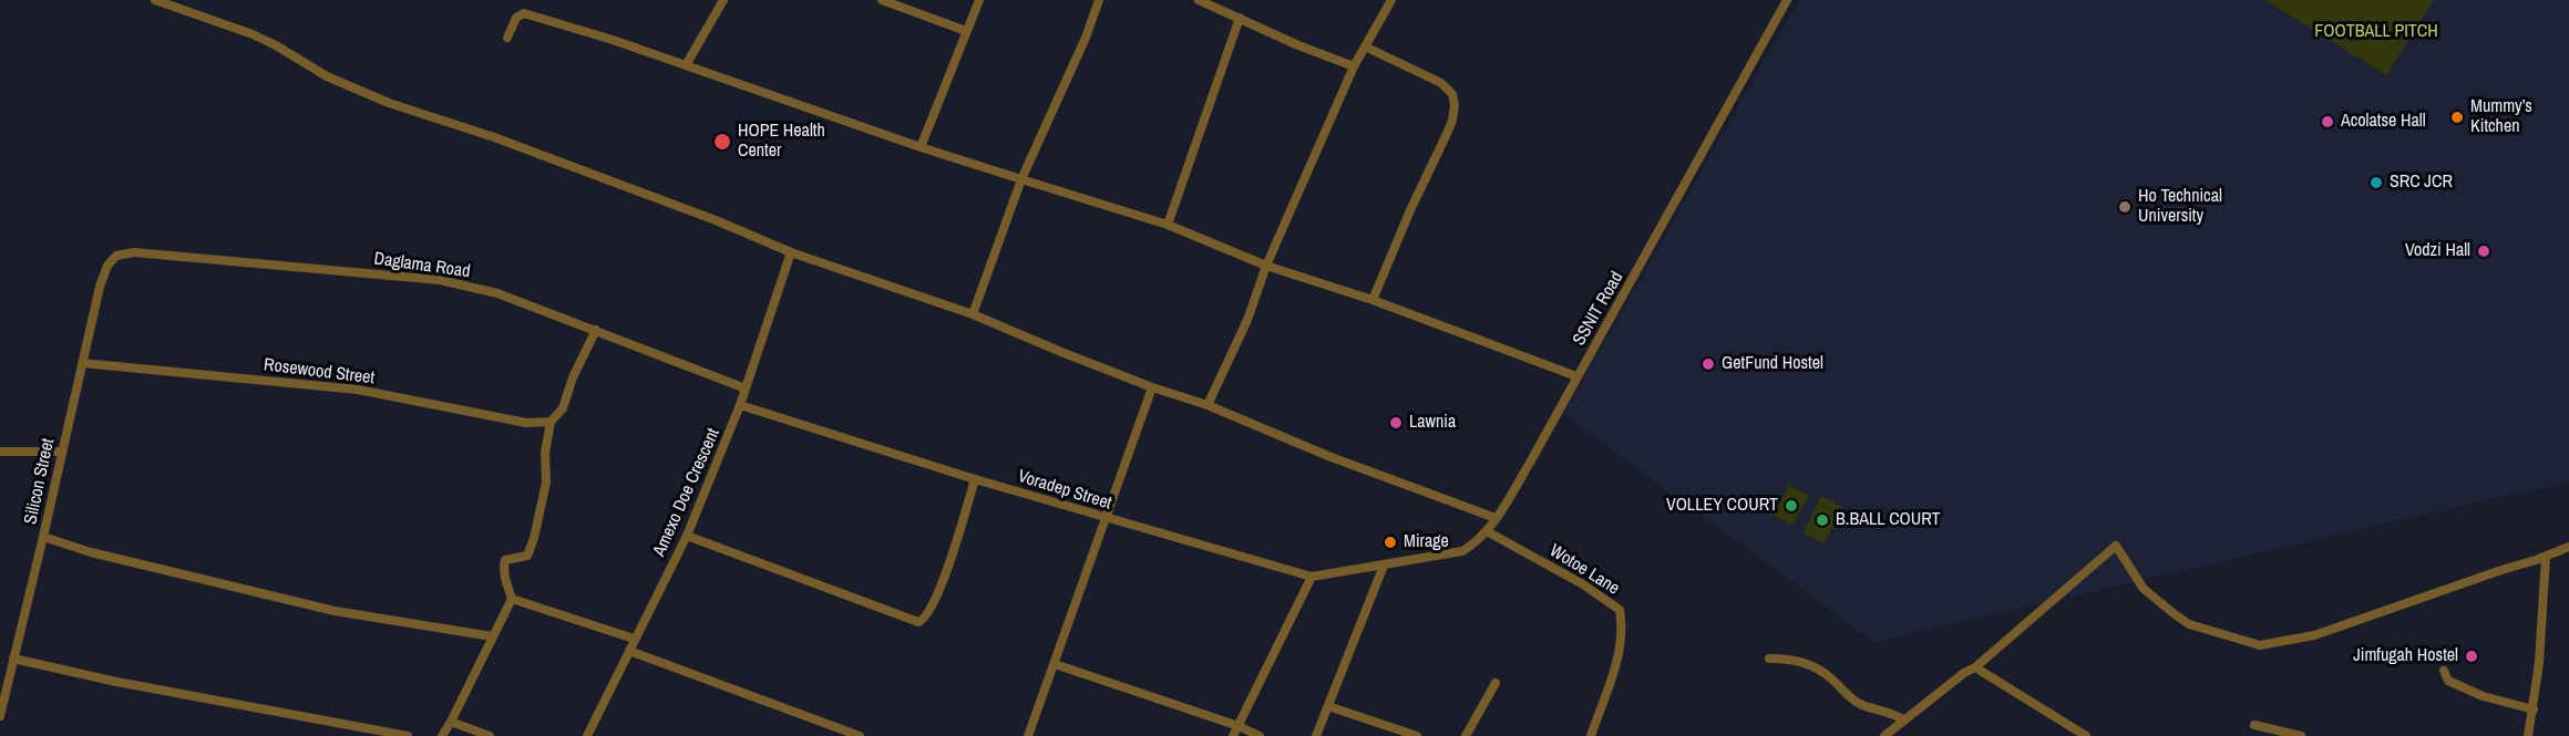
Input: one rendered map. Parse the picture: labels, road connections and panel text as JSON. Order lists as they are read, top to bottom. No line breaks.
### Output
{"streets":{"street":["Daglama Road","SSNIT Road","Rosewood Street","Silicon Street","Voradep Street","Amexo Doe Crescent","Wotoe Lane"]},"crossings":[["Daglama Road","Silicon Street"],["Daglama Road","Amexo Doe Crescent"],["SSNIT Road","Voradep Street"],["SSNIT Road","Wotoe Lane"],["Rosewood Street","Silicon Street"],["Voradep Street","Amexo Doe Crescent"]],"parks":["FOOTBALL PITCH"],"places":["Mummy’s Kitchen","Acolatse Hall","HOPE Health Center","SRC JCR","Ho Technical University","Vodzi Hall","GetFund Hostel","Lawnia","VOLLEY COURT","B.BALL COURT","Mirage","Jimfugah Hostel"]}
